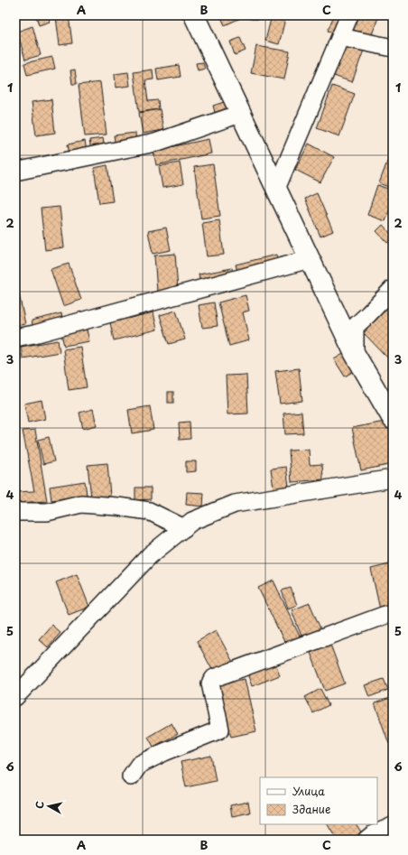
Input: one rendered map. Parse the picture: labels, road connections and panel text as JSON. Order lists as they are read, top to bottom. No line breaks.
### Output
{"legend":["Улица","Здание"],"north":"left","grid":{"columns":["A","B","C"],"rows":["1","2","3","4","5","6"]}}
